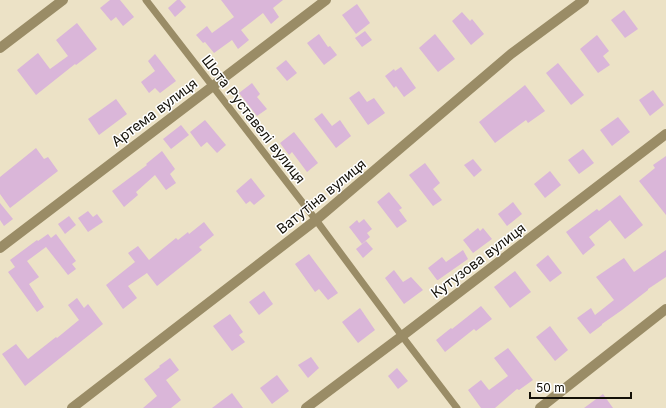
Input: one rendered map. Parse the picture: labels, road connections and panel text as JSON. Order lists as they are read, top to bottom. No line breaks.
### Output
{"streets":{"street":["Артема вулиця","Ватутіна вулиця","Кутузова вулиця"],"lane":["Шота Руставелі вулиця"]},"crossings":[["Артема вулиця","Шота Руставелі вулиця"],["Шота Руставелі вулиця","Ватутіна вулиця"],["Шота Руставелі вулиця","Кутузова вулиця"]],"scale_bar":"50 m"}
